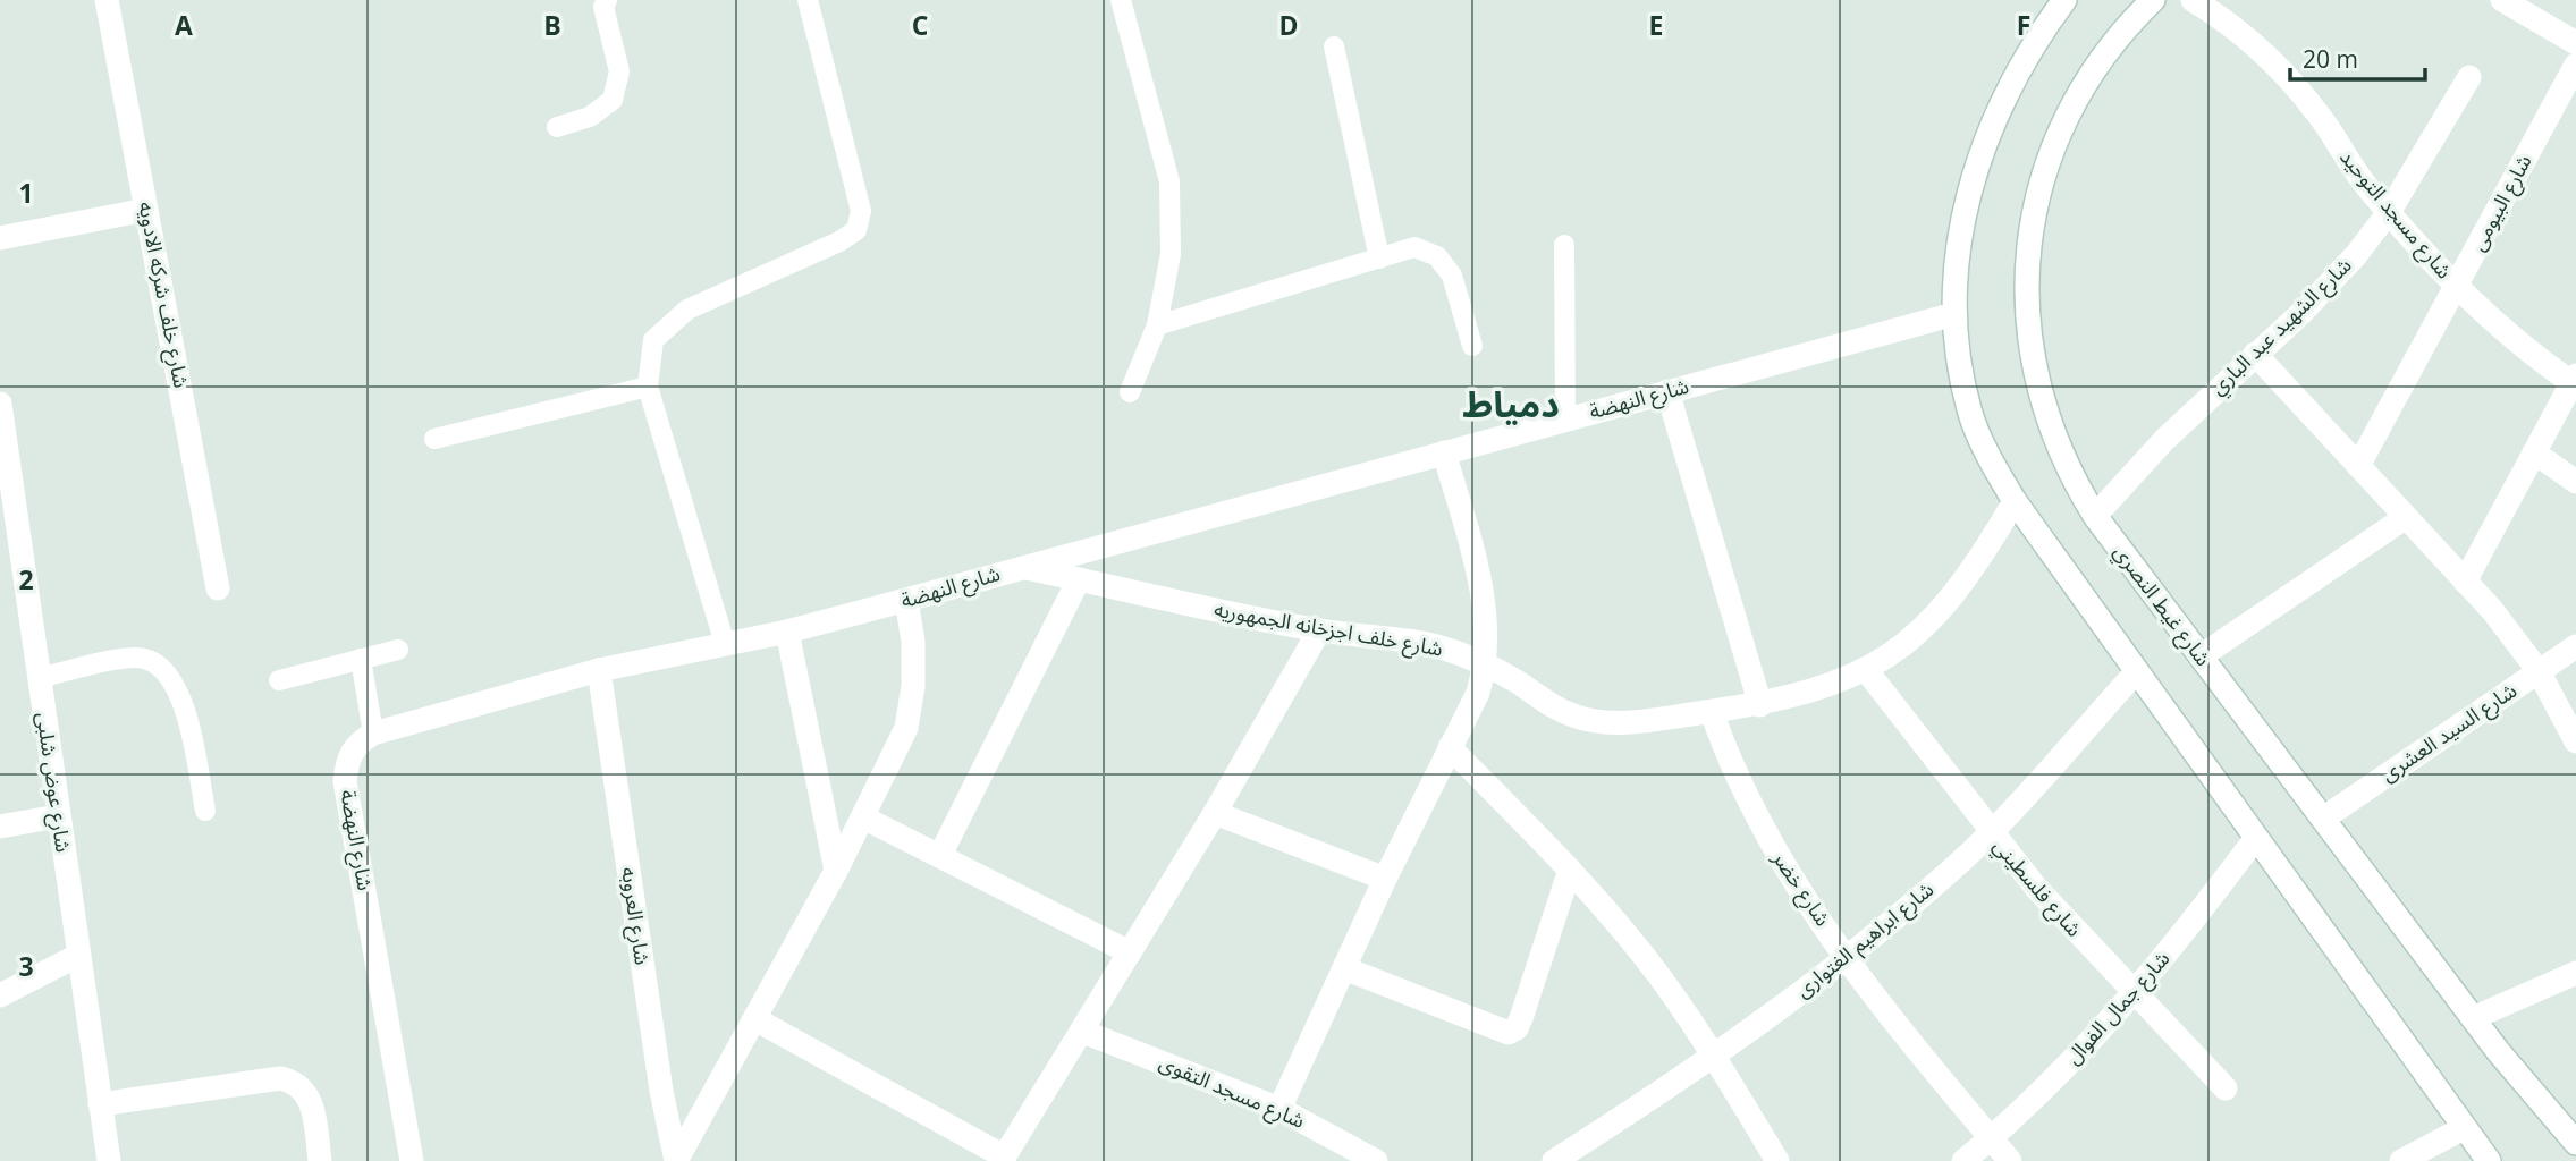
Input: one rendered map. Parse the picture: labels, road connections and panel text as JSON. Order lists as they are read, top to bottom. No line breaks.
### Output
{"streets":{"street":["شارع البيومى","شارع مسجد التوحيد","شارع خلف شركه الادويه","شارع الشهيد عبد الباري","شارع النهضة","شارع غيط النصري","شارع خلف اجزخانه الجمهوريه","شارع السيد العشرى","شارع عوض شلبى","شارع فلسطيني","شارع خضر","شارع العروبه","شارع ابراهيم الغتوارى","شارع جمال الفوال","شارع مسجد التقوى"]},"crossings":[["شارع البيومى","شارع مسجد التوحيد"],["شارع مسجد التوحيد","شارع الشهيد عبد الباري"],["شارع الشهيد عبد الباري","شارع غيط النصري"],["شارع النهضة","شارع خلف اجزخانه الجمهوريه"],["شارع النهضة","شارع العروبه"],["شارع غيط النصري","شارع السيد العشرى"],["شارع خلف اجزخانه الجمهوريه","شارع فلسطيني"],["شارع خلف اجزخانه الجمهوريه","شارع خضر"],["شارع فلسطيني","شارع ابراهيم الغتوارى"],["شارع فلسطيني","شارع جمال الفوال"],["شارع خضر","شارع ابراهيم الغتوارى"],["شارع خضر","شارع جمال الفوال"]],"districts":["دمياط"],"scale_bar":"20 m","grid":{"columns":["A","B","C","D","E","F"],"rows":["1","2","3"]}}
